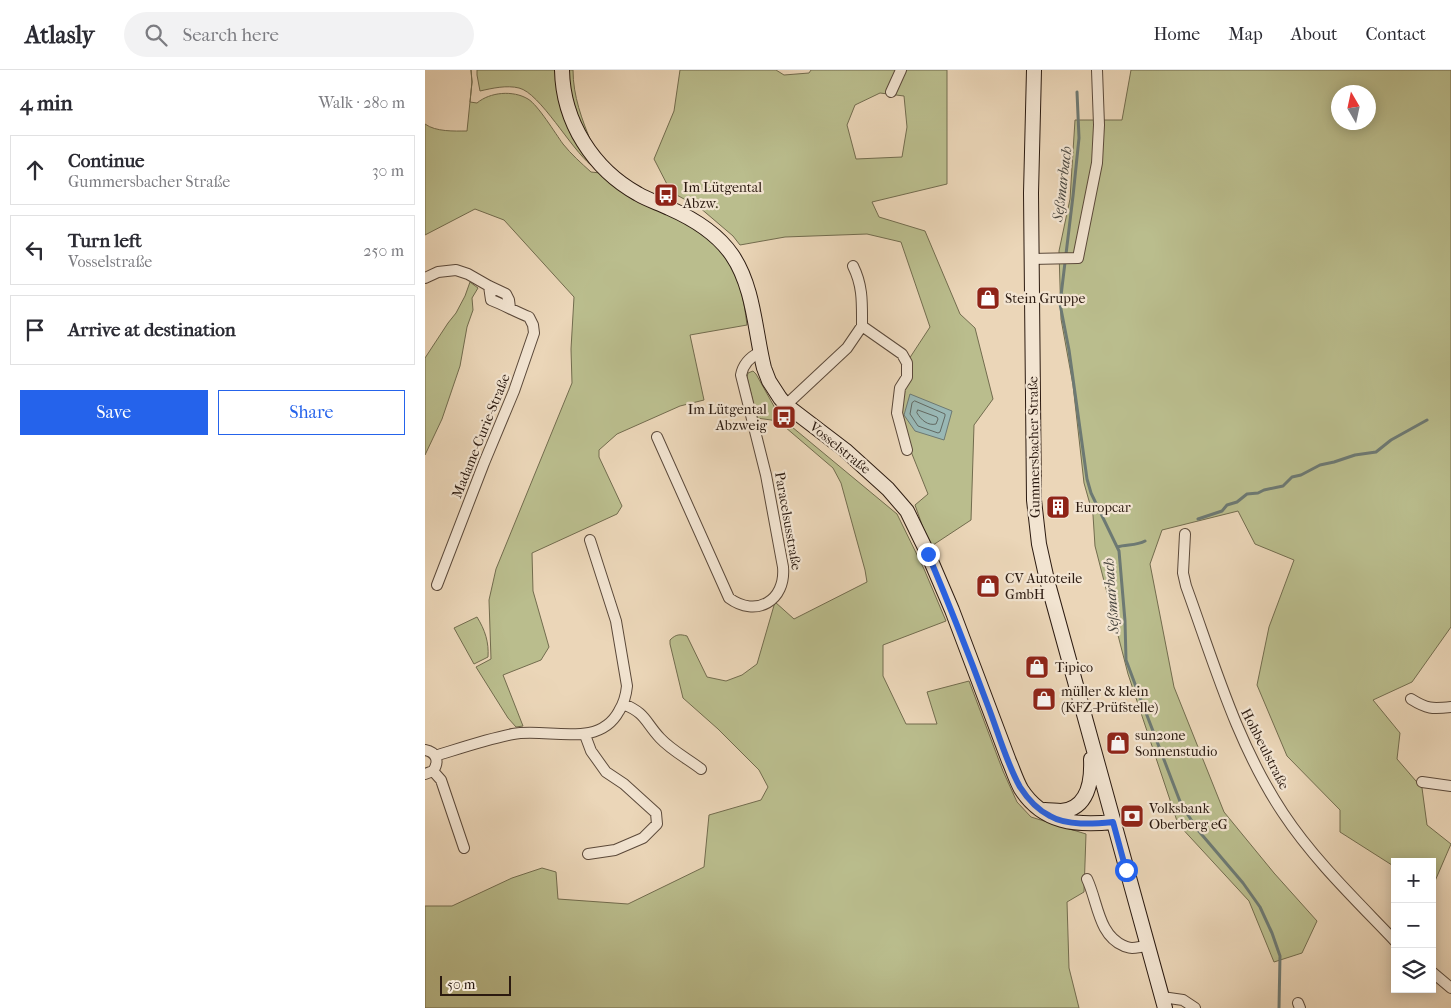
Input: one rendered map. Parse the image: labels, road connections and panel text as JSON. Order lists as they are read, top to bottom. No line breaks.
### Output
{"streets":{"street":["Madame-Curie-Straße","Gummersbacher Straße","Vosselstraße","Paracelsusstraße","Hohbeulstraße"]},"crossings":[["Gummersbacher Straße","Vosselstraße"],["Vosselstraße","Paracelsusstraße"]],"water":["Seßmarbach"],"places":{"bus stop":["Im Lütgental Abzw.","Im Lütgental Abzweig"],"shop":["Stein Gruppe","CV Autoteile GmbH","Tipico","müller & klein (KFZ-Prüfstelle)","sun2one Sonnenstudio"],"building":["Europcar"],"bank":["Volksbank Oberberg eG"]},"scale_bar":"50 m","north":"top","page":{"header":"Atlasly","search":"Search here","nav":["Home","Map","About","Contact"],"heading":["4 min","Walk · 280 m"],"list":[["Continue","Gummersbacher Straße","30 m"],["Turn left","Vosselstraße","250 m"],"Arrive at destination"],"buttons":["Save","Share"],"map_buttons":["+","−"],"scale":"50 m"}}
